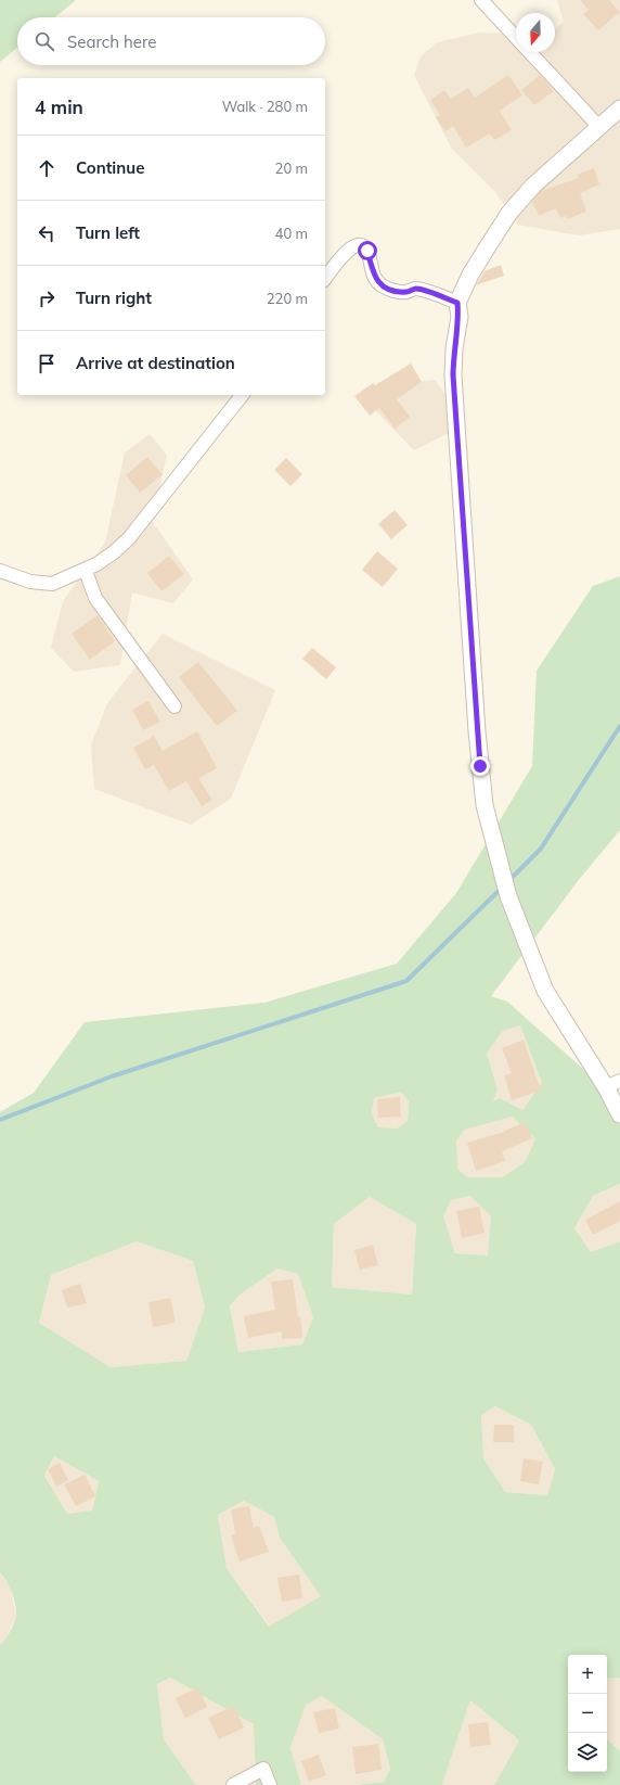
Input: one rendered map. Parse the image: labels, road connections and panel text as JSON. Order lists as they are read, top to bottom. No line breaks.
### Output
{"north":"bottom","page":{"search":"Search here","heading":["4 min","Walk · 280 m"],"list":[["Continue","20 m"],["Turn left","40 m"],["Turn right","220 m"],"Arrive at destination"],"map_buttons":["+","−"]}}
